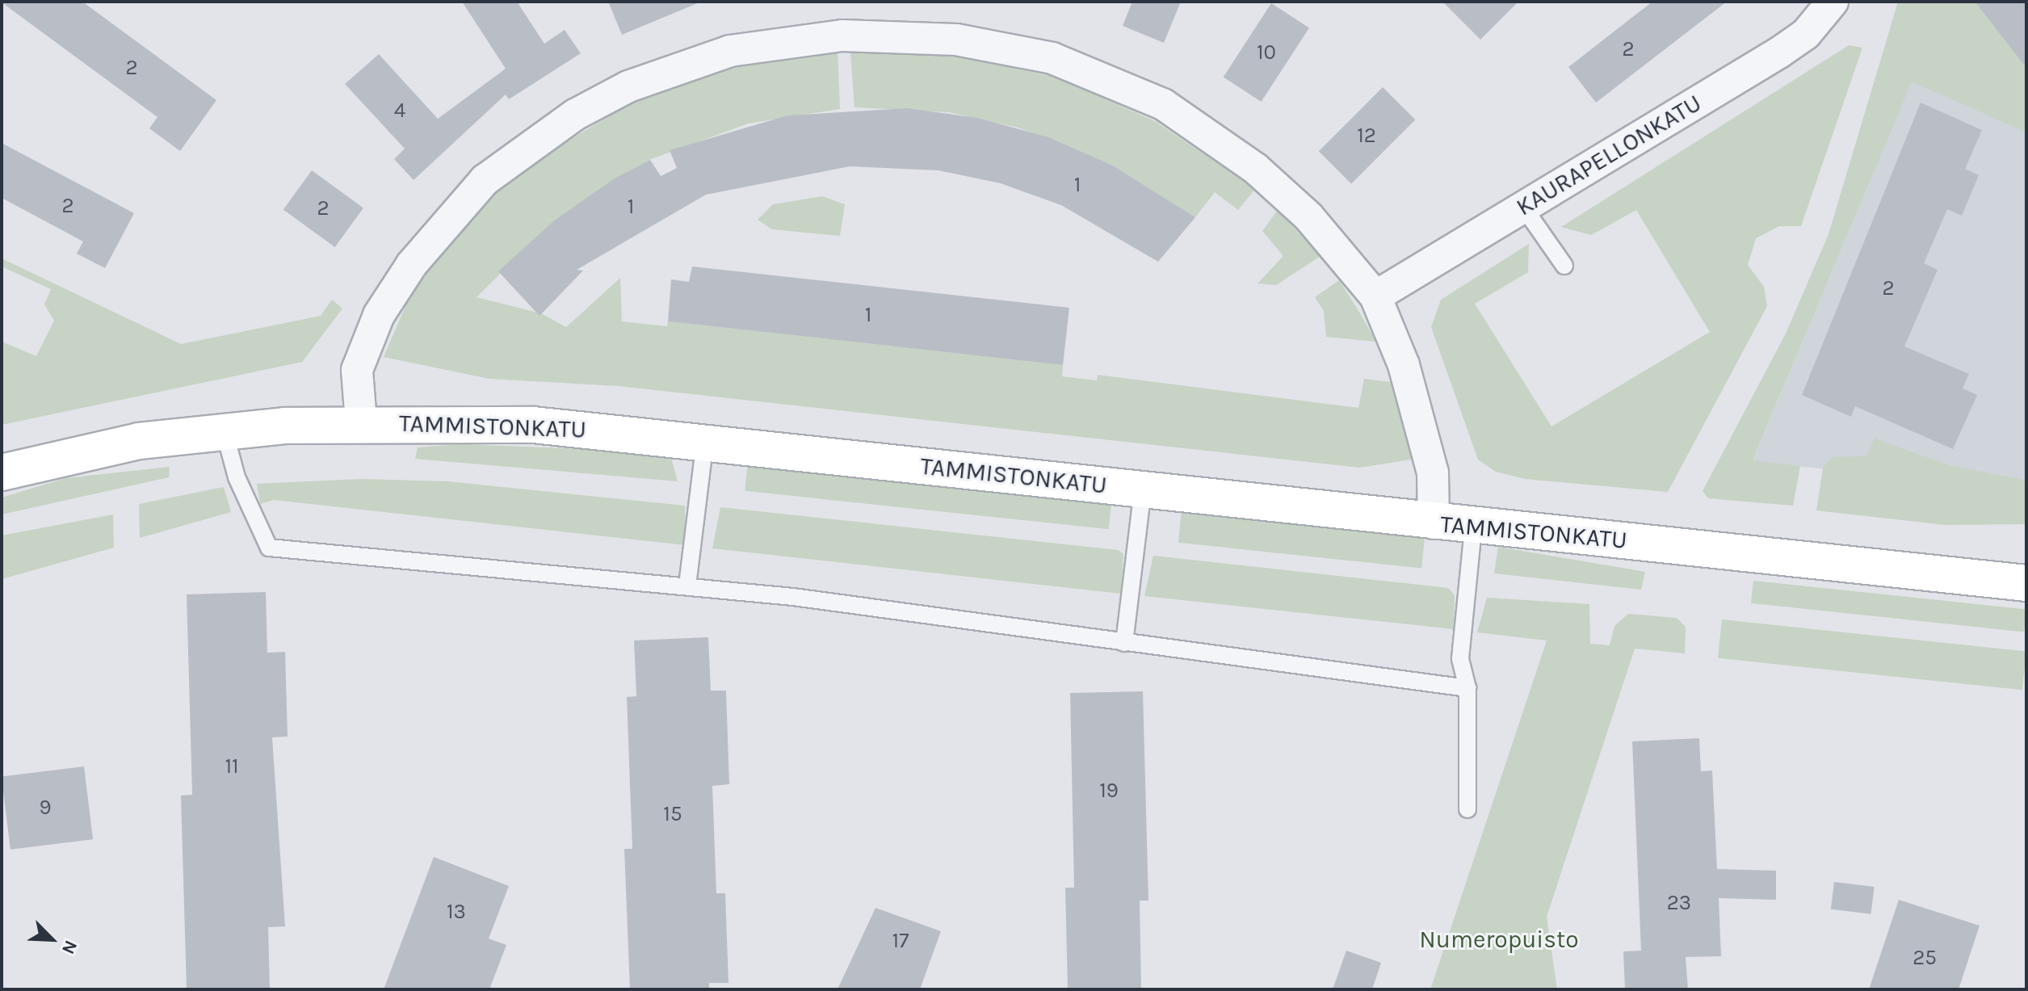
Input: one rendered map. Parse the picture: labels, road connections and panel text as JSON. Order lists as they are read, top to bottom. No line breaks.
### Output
{"streets":{"street":["KAURAPELLONKATU","TAMMISTONKATU"]},"parks":["Numeropuisto"],"house_numbers":["2","10","2","4","12","1","2","1","2","2","1","11","19","9","15","23","13","17","25"],"north":"bottom right"}
